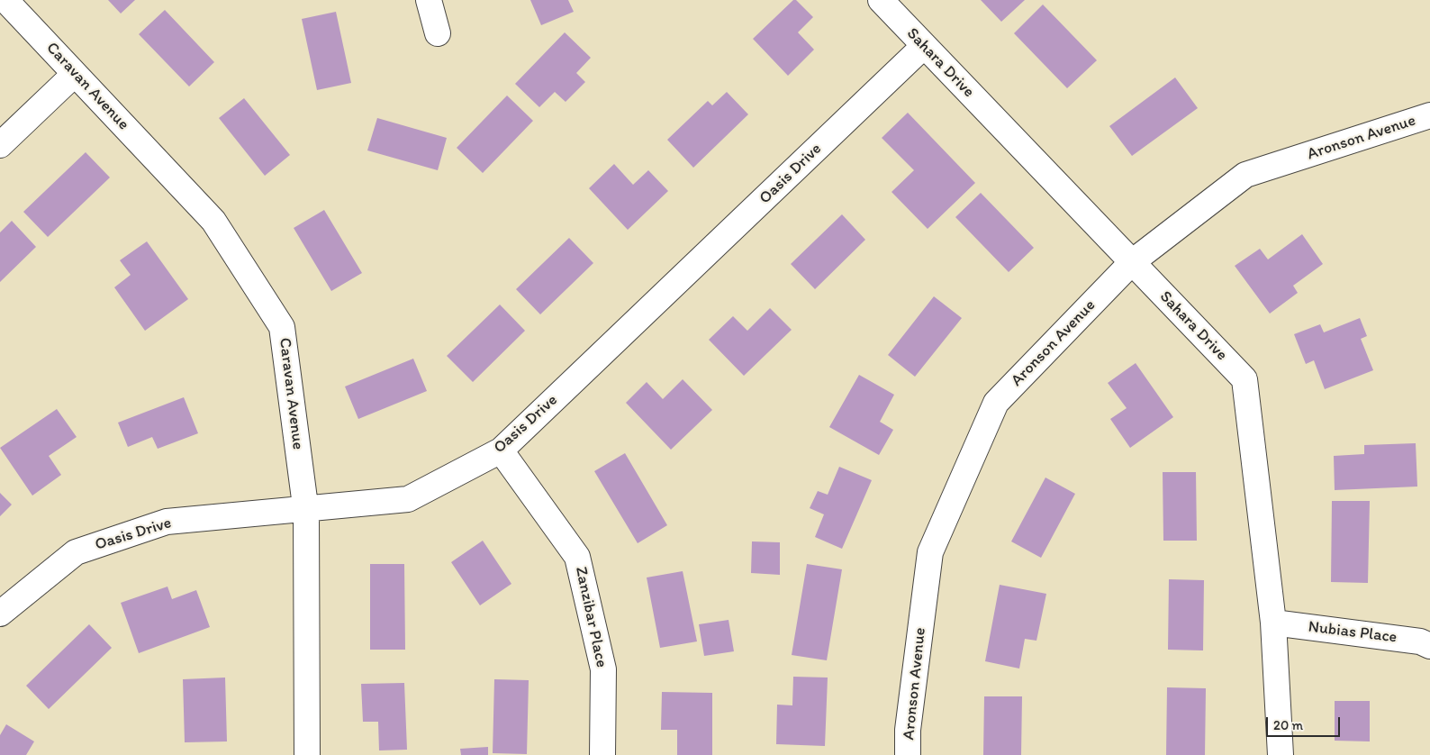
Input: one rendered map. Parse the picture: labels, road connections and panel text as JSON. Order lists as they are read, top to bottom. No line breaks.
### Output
{"streets":{"street":["Sahara Drive","Caravan Avenue","Aronson Avenue","Oasis Drive","Zanzibar Place","Nubias Place"]},"crossings":[["Sahara Drive","Aronson Avenue"],["Sahara Drive","Oasis Drive"],["Sahara Drive","Nubias Place"],["Caravan Avenue","Oasis Drive"],["Oasis Drive","Zanzibar Place"]],"scale_bar":"20 m"}
